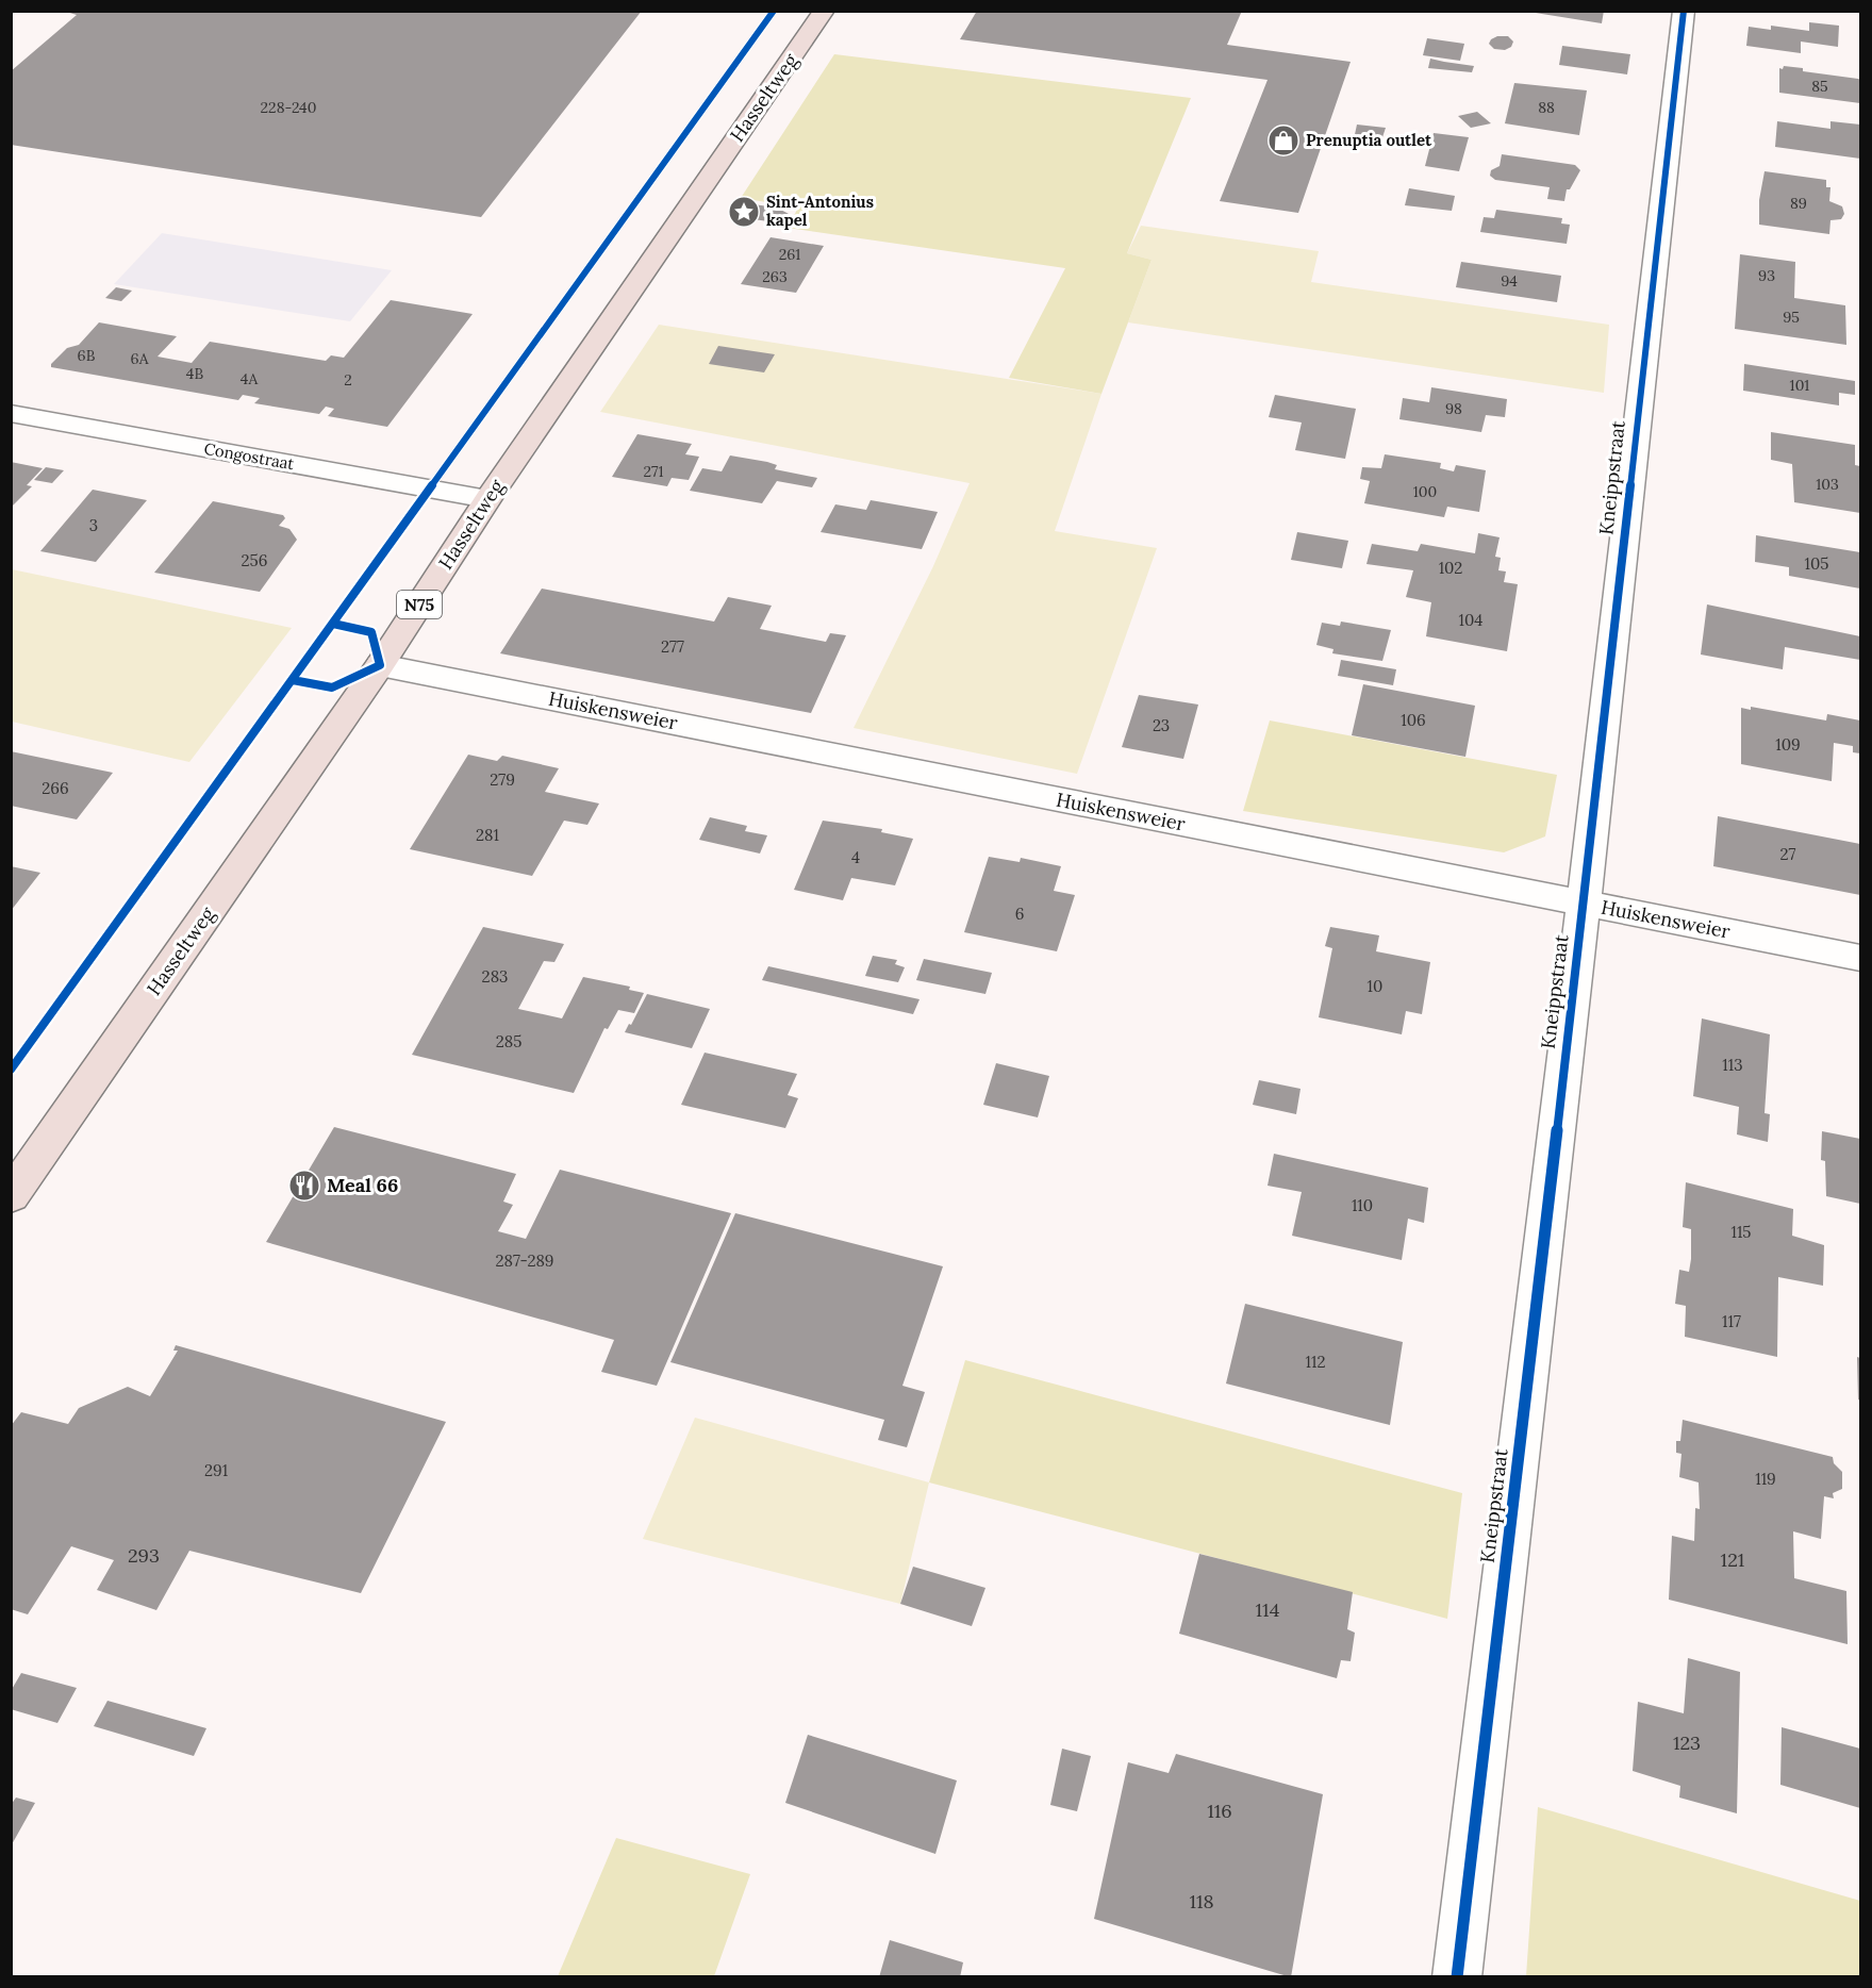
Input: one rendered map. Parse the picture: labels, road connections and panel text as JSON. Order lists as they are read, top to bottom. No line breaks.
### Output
{"streets":{"main road":["Hasseltweg","N75"],"street":["Congostraat","Kneippstraat","Huiskensweier"]},"crossings":[["Hasseltweg","Congostraat"],["Hasseltweg","Huiskensweier"],["Kneippstraat","Huiskensweier"]],"places":{"shop":["Prenuptia outlet"],"place":["Sint-Antonius kapel"],"restaurant":["Meal 66"]},"house_numbers":["85","228-240","88","89","261","93","263","94","95","6B","6A","4B","4A","2","101","98","271","103","100","3","256","105","102","104","277","106","23","109","279","266","281","27","4","6","283","10","285","113","110","115","287-289","117","112","291","119","293","121","114","123","116","118"]}
